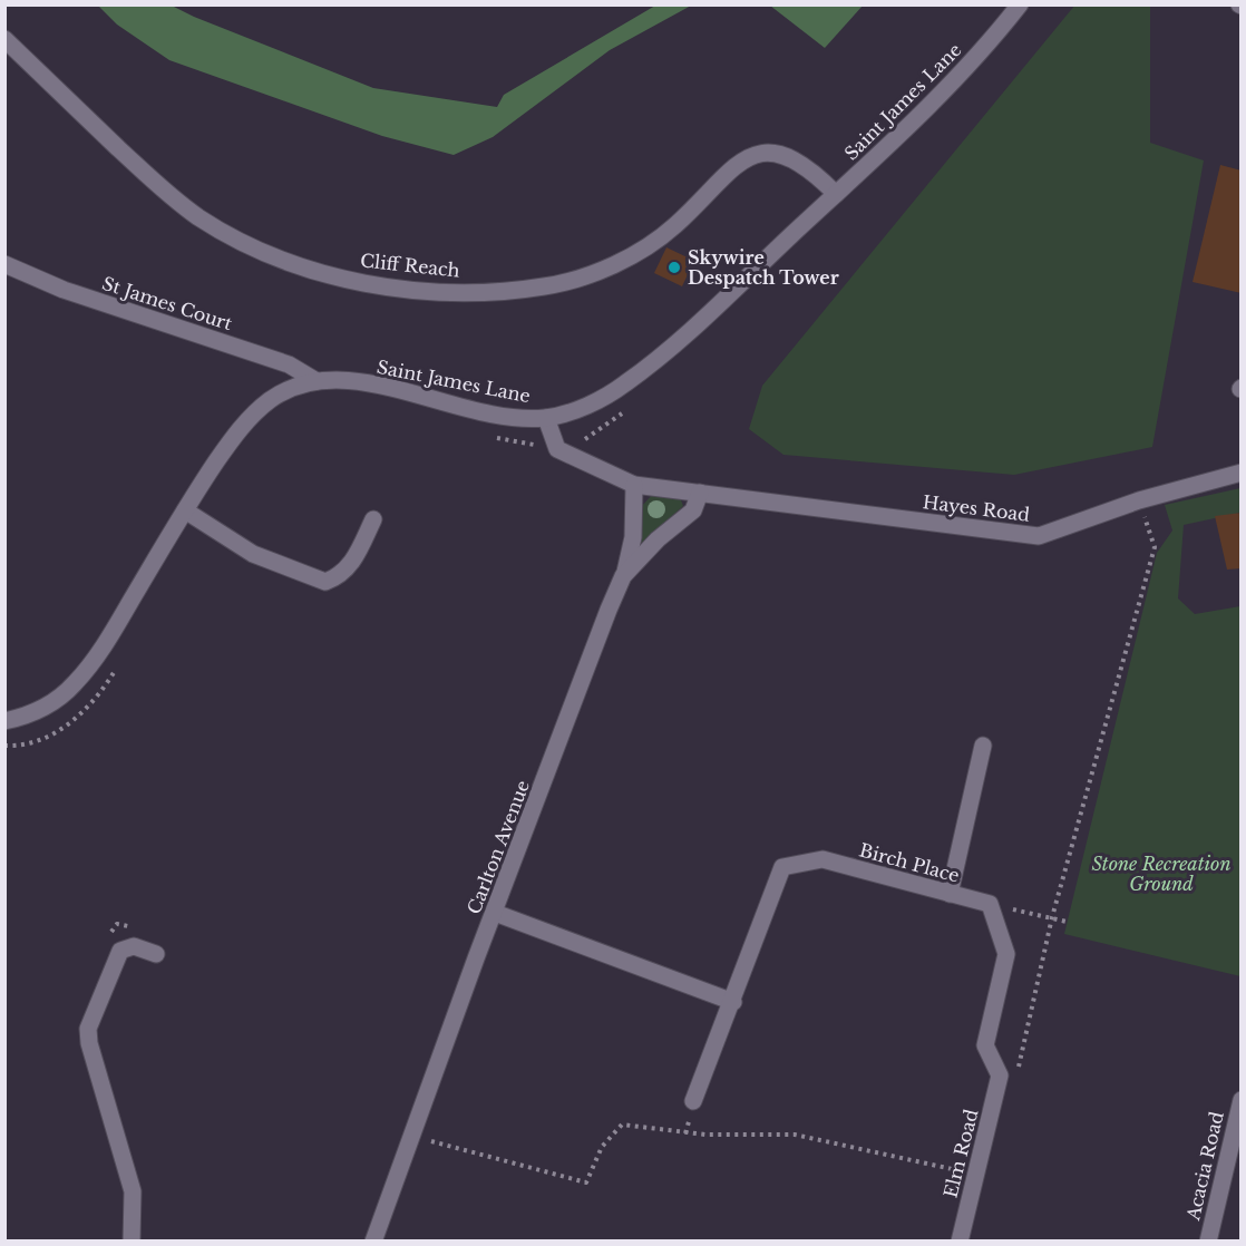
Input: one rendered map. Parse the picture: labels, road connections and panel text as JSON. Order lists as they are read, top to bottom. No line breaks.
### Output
{"streets":{"street":["Saint James Lane","Cliff Reach","St James Court","Hayes Road","Carlton Avenue","Birch Place","Elm Road","Acacia Road"]},"crossings":[["Saint James Lane","Cliff Reach"],["Saint James Lane","St James Court"],["Hayes Road","Carlton Avenue"]],"parks":["Stone Recreation Ground"],"places":["Skywire Despatch Tower"]}
